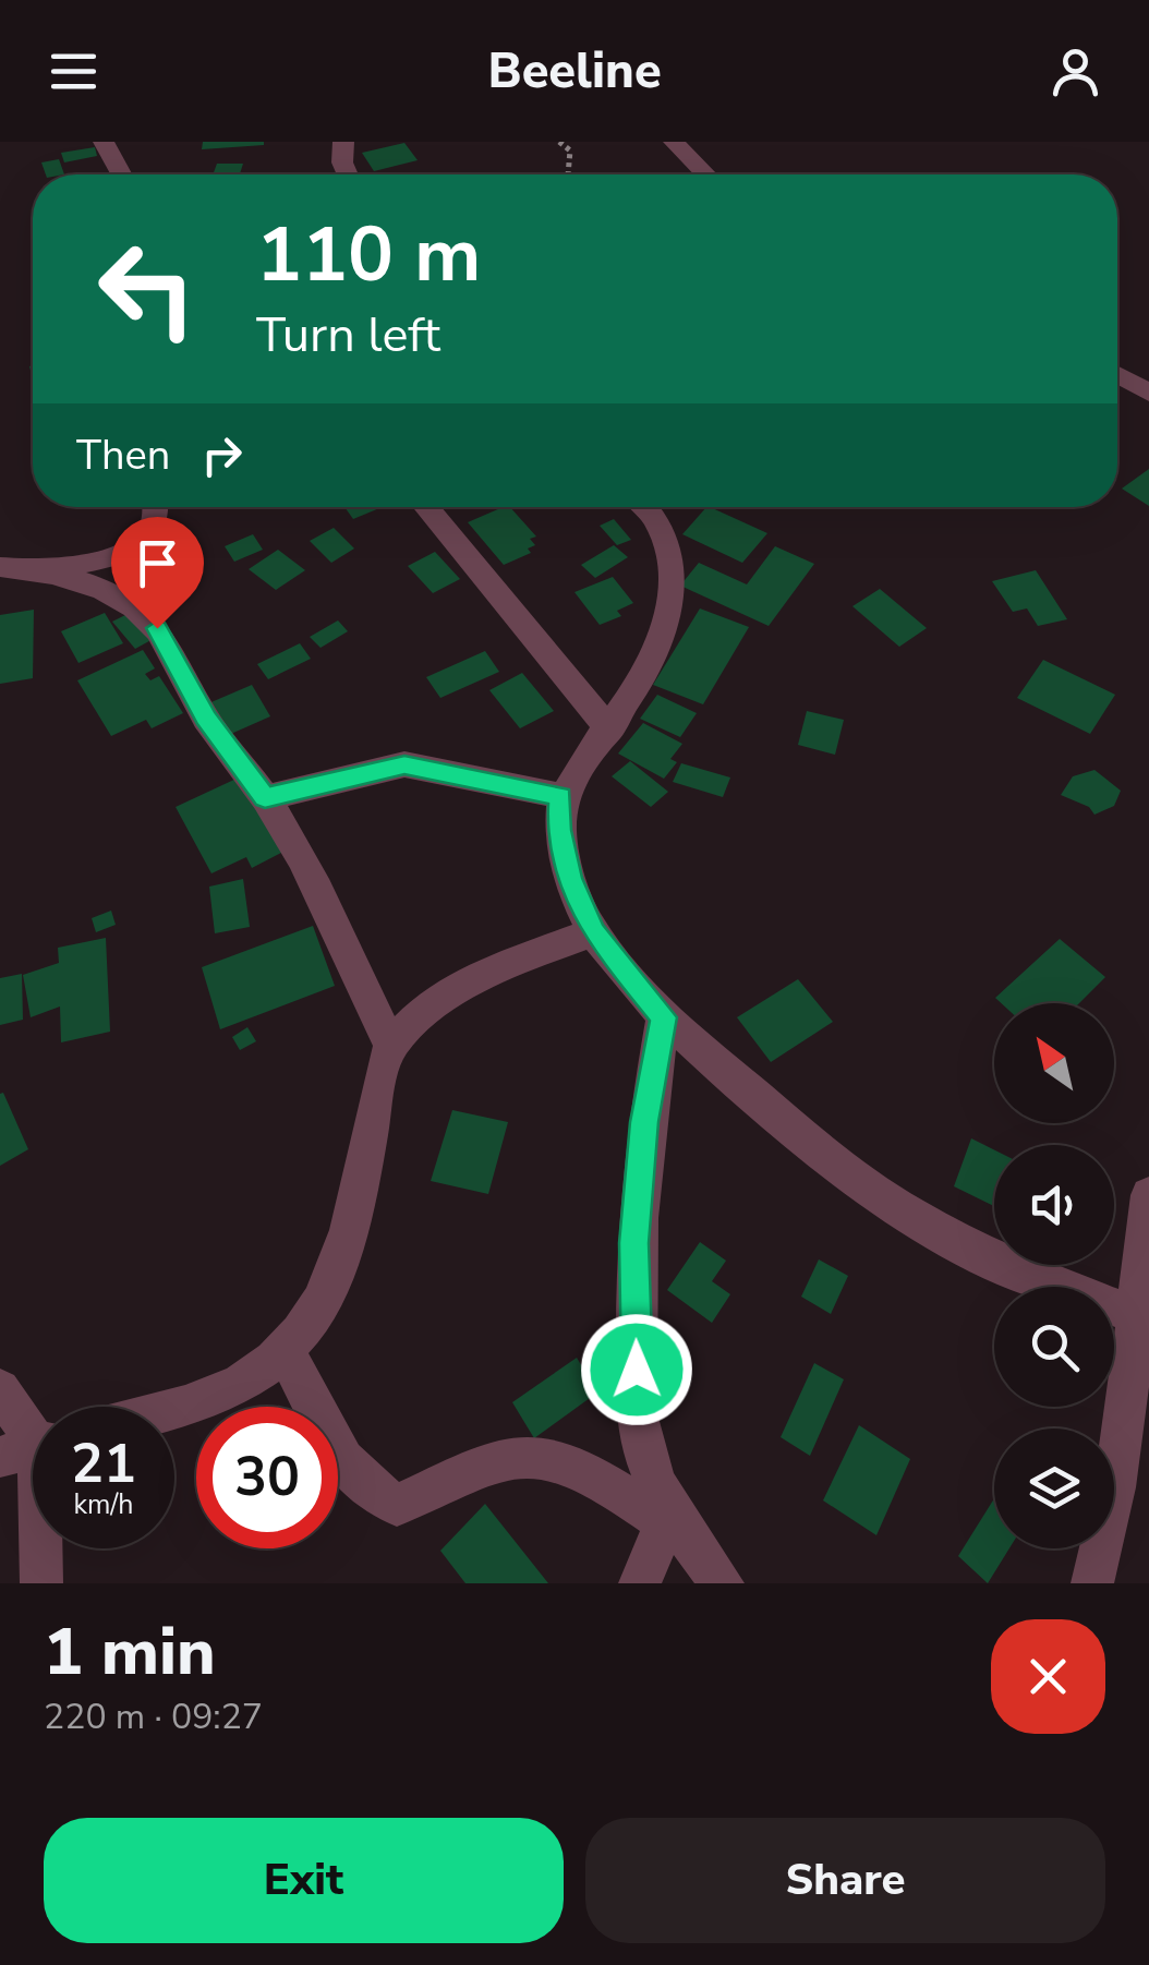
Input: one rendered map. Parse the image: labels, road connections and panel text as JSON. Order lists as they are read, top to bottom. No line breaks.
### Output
{"north":"top left","page":{"header":"Beeline","turn":["110 m","Turn left"],"then":"Then","speed":"21 km/h","limit":"30","heading":["1 min","220 m · 09:27"],"buttons":["Exit","Share"]}}
